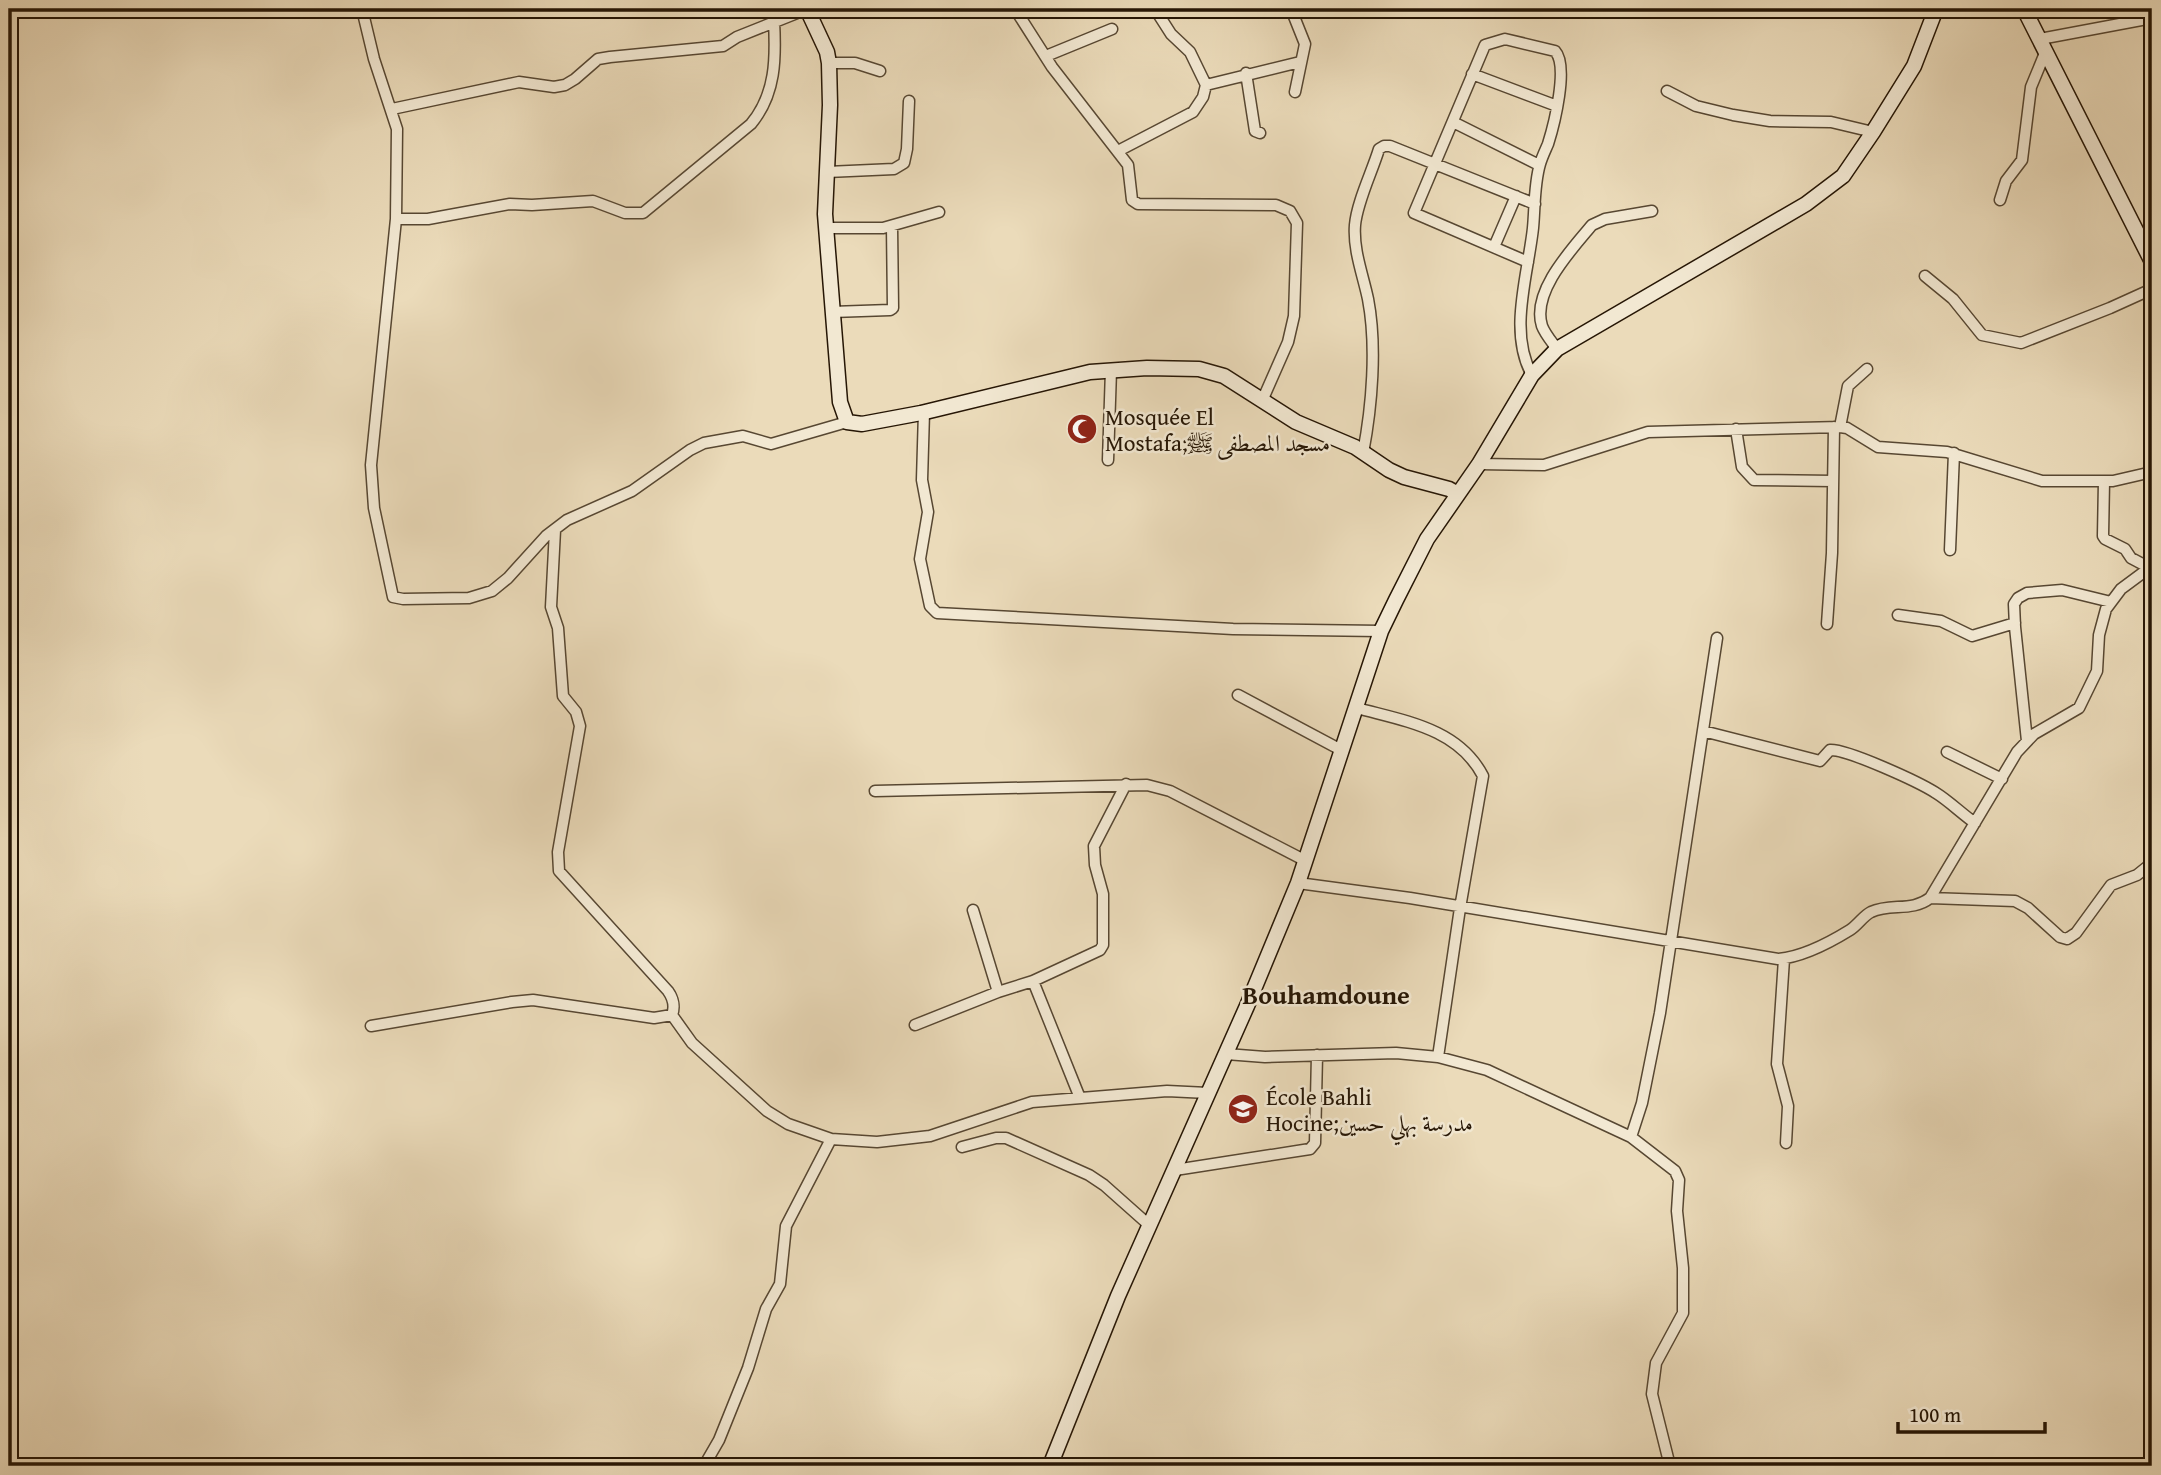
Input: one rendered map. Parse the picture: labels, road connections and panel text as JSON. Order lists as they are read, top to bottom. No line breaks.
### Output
{"districts":["Bouhamdoune"],"places":{"mosque":["Mosquée El Mostafa;مسجد المصطفى ﷺ"],"school or university":["École Bahli Hocine;مدرسة بهلي حسين"]},"scale_bar":"100 m"}
